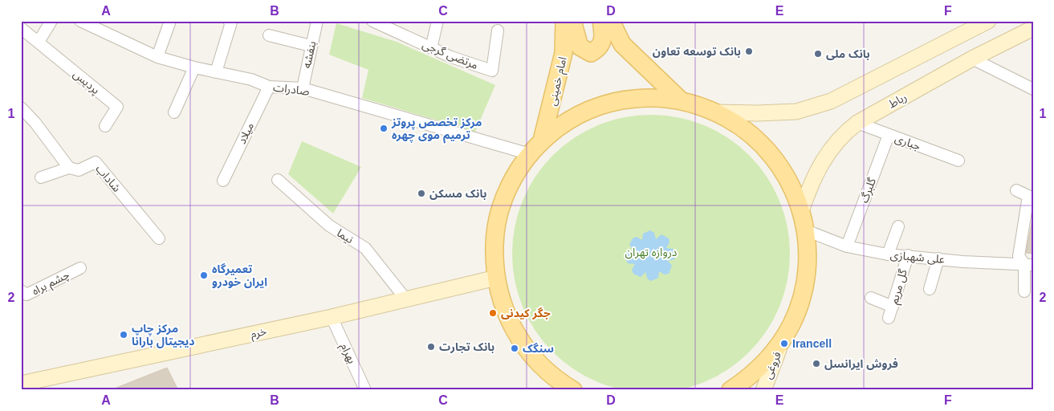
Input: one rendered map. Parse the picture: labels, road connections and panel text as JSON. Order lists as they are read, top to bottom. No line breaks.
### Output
{"streets":{"main road":["امام خمینی","رباط","خرم","فروغی"],"street":["بنفشه","مرتضی گرجی","پردیس","صادرات","میلاد","جباری","شاداب","گلبرگ","نیما","علی شهبازی","چشم براه","گل مریم","بهرام"]},"crossings":[["بنفشه","صادرات"],["صادرات","میلاد"],["رباط","جباری"],["جباری","گلبرگ"],["گلبرگ","علی شهبازی"],["نیما","خرم"],["علی شهبازی","گل مریم"],["خرم","بهرام"]],"parks":["دروازه تهران"],"places":["بانک توسعه تعاون","بانک ملی","مرکز تخصص پروتز ترمیم موی چهره","بانک مسکن","تعمیرگاه ایران خودرو","جگر کیدنی","مرکز چاپ دیجیتال بارانا","Irancell","بانک تجارت","سنگک","فروش ایرانسل"],"grid":{"columns":["A","B","C","D","E","F"],"rows":["1","2"]}}
